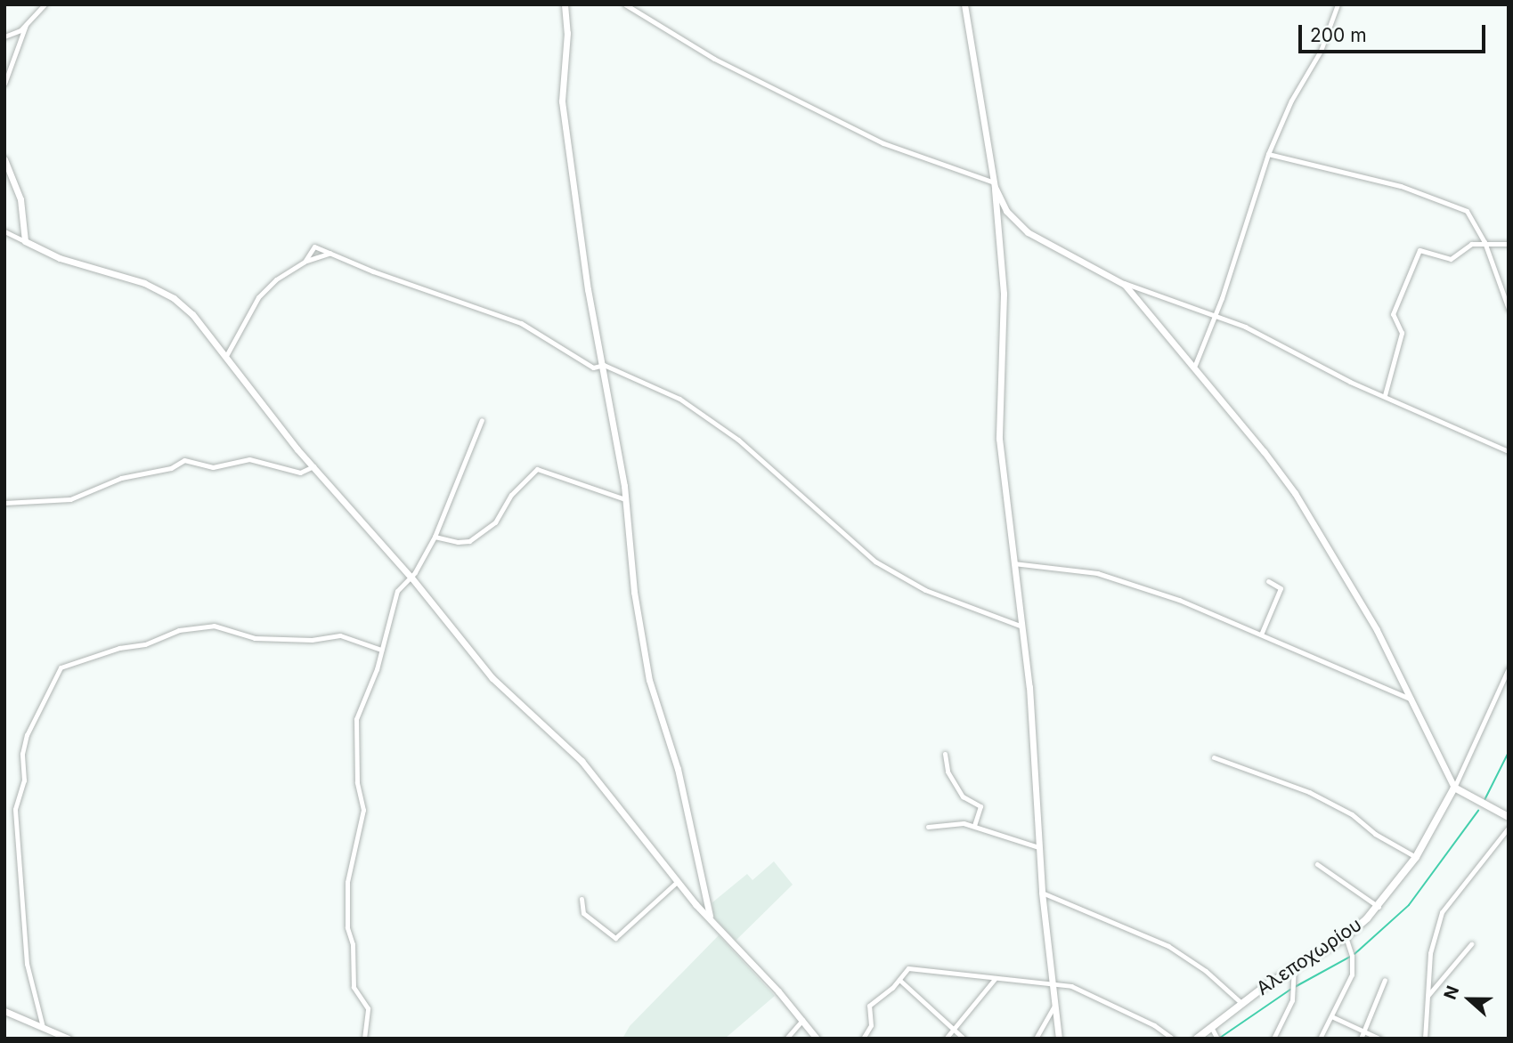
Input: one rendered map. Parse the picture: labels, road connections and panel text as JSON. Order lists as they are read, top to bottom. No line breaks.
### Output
{"streets":{"main road":["Αλεποχωρίου"]},"scale_bar":"200 m","north":"left"}
